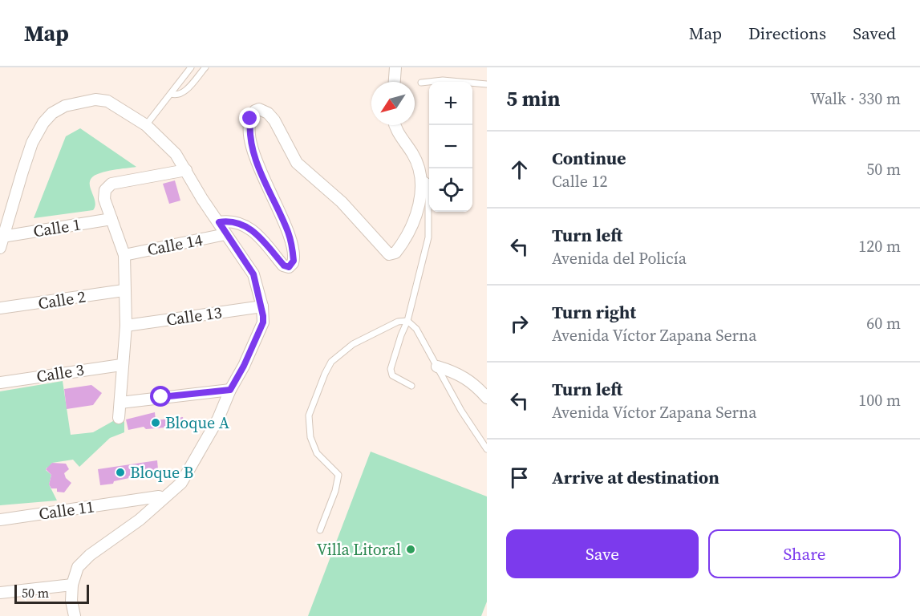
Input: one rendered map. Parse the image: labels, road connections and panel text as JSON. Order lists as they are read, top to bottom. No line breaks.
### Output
{"streets":{"street":["Calle 1","Calle 14","Calle 2","Calle 13","Calle 3","Calle 11"]},"places":["Bloque A","Bloque B","Villa Litoral"],"scale_bar":"50 m","north":"bottom left","page":{"header":"Map","nav":["Map","Directions","Saved"],"heading":["5 min","Walk · 330 m"],"map_buttons":["+","−"],"list":[["Continue","Calle 12","50 m"],["Turn left","Avenida del Policía","120 m"],["Turn right","Avenida Víctor Zapana Serna","60 m"],["Turn left","Avenida Víctor Zapana Serna","100 m"],"Arrive at destination"],"buttons":["Save","Share"],"scale":"50 m"}}
